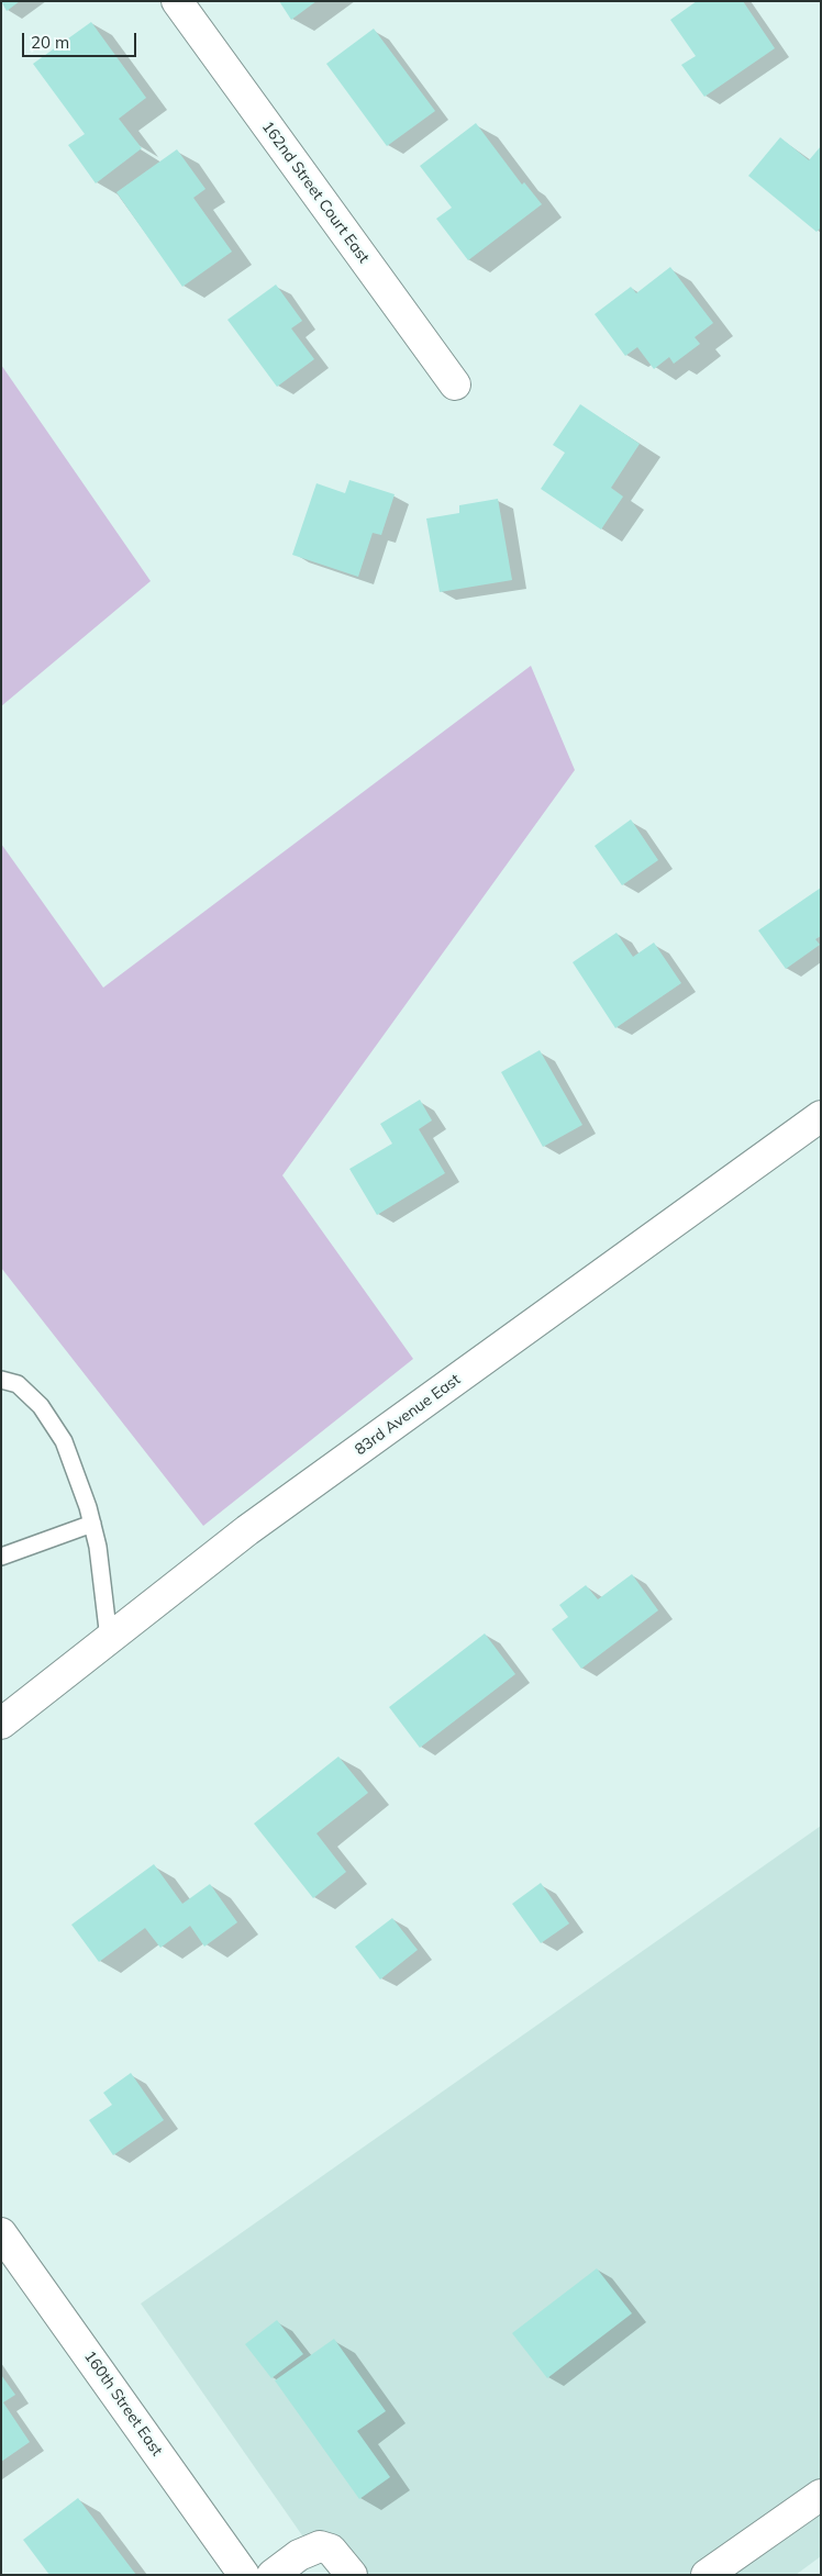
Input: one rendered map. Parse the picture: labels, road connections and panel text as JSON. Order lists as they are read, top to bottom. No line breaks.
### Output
{"streets":{"street":["162nd Street Court East","83rd Avenue East","160th Street East"]},"scale_bar":"20 m"}
